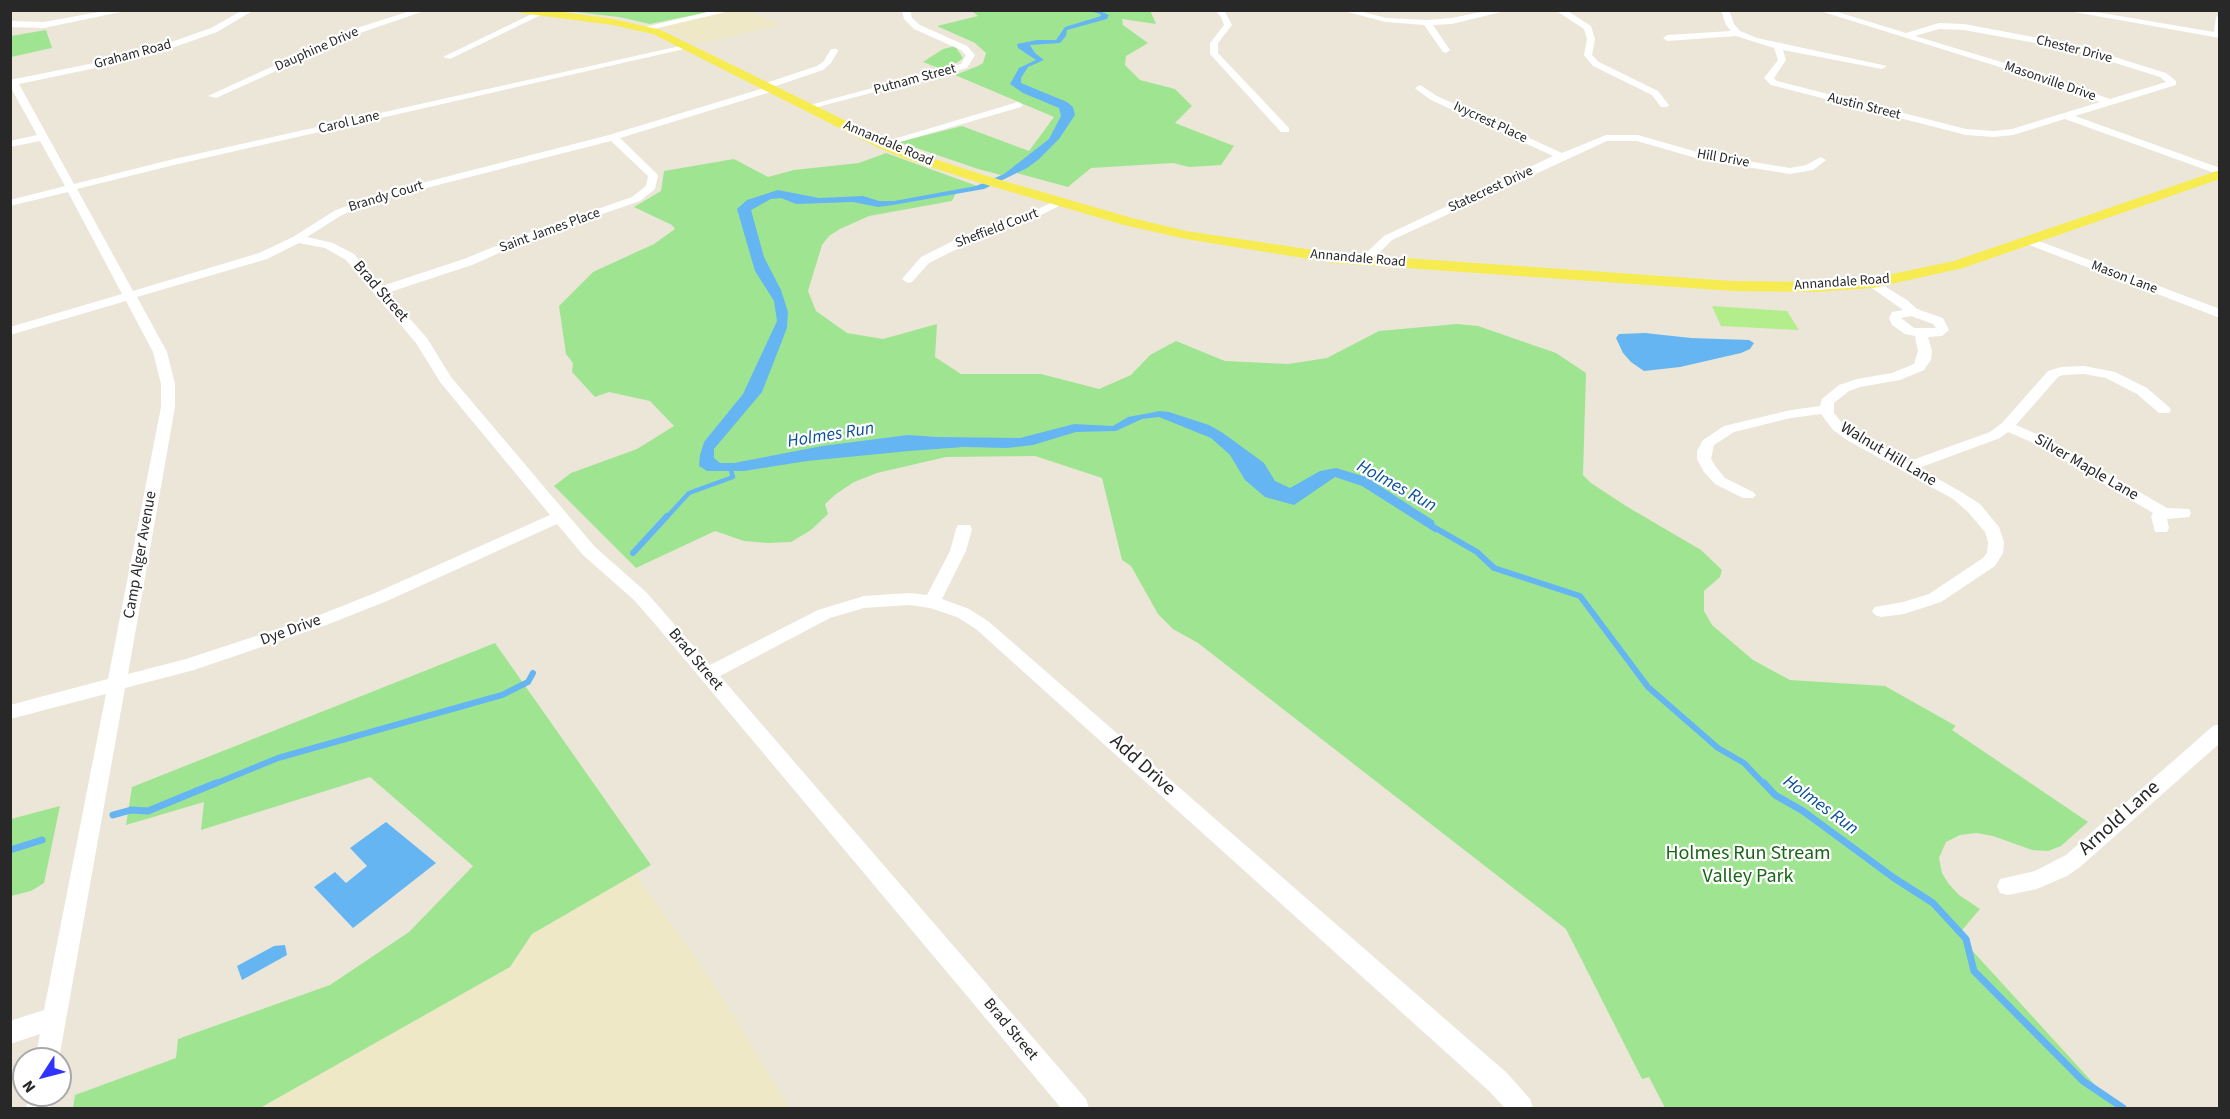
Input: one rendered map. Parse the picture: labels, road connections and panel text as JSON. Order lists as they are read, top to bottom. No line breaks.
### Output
{"streets":{"main road":["Annandale Road"],"street":["Dauphine Drive","Chester Drive","Graham Road","Putnam Street","Masonville Drive","Austin Street","Carol Lane","Ivycrest Place","Hill Drive","Statecrest Drive","Brandy Court","Sheffield Court","Saint James Place","Mason Lane","Brad Street","Walnut Hill Lane","Silver Maple Lane","Camp Alger Avenue","Dye Drive","Add Drive","Arnold Lane"]},"crossings":[["Chester Drive","Masonville Drive"],["Graham Road","Camp Alger Avenue"],["Putnam Street","Annandale Road"],["Masonville Drive","Austin Street"],["Masonville Drive","Annandale Road"],["Carol Lane","Annandale Road"],["Carol Lane","Camp Alger Avenue"],["Ivycrest Place","Statecrest Drive"],["Annandale Road","Statecrest Drive"],["Annandale Road","Brandy Court"],["Annandale Road","Sheffield Court"],["Annandale Road","Mason Lane"],["Hill Drive","Statecrest Drive"],["Brandy Court","Saint James Place"],["Brandy Court","Brad Street"],["Brandy Court","Camp Alger Avenue"],["Saint James Place","Brad Street"],["Brad Street","Dye Drive"],["Brad Street","Add Drive"],["Camp Alger Avenue","Dye Drive"]],"water":["Holmes Run"],"parks":["Holmes Run Stream Valley Park"],"north":"bottom left"}
